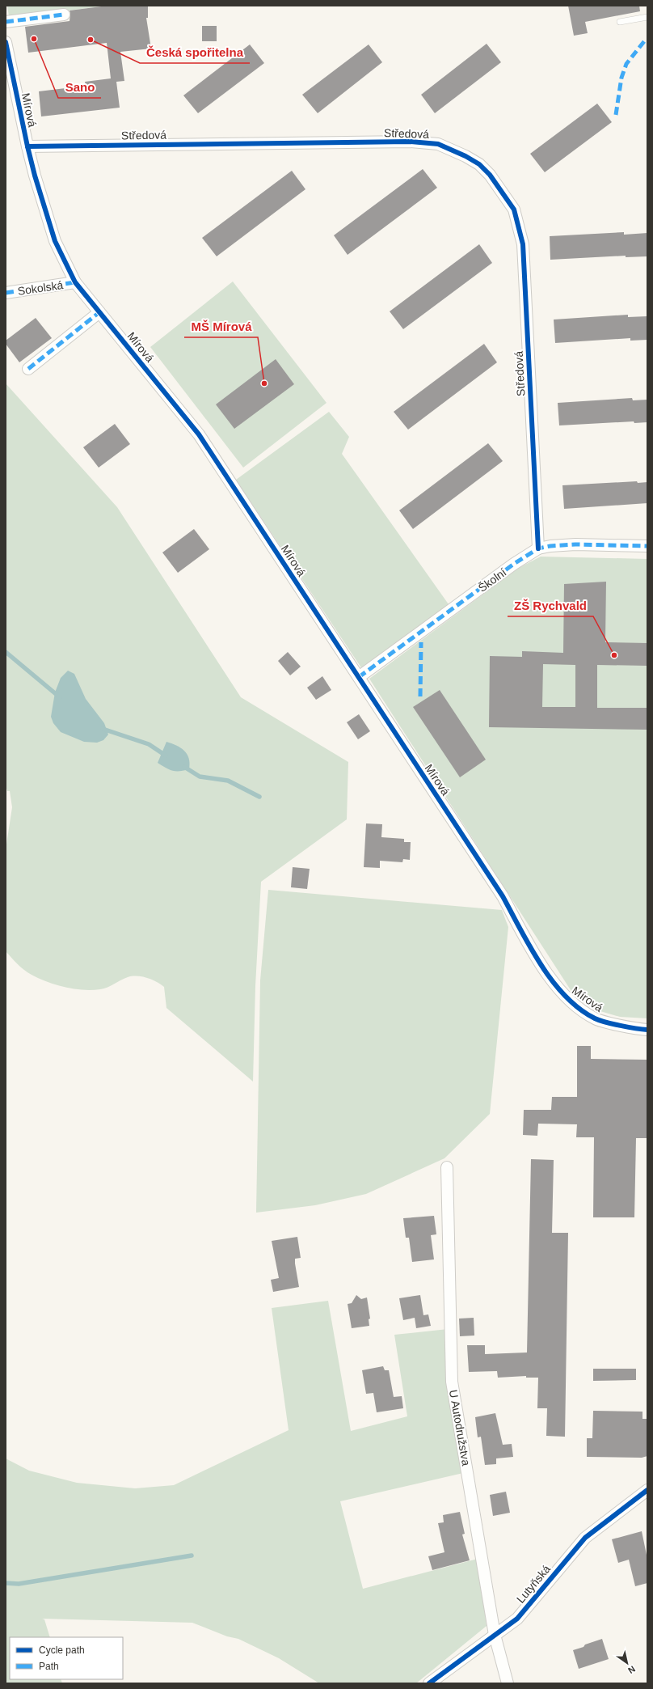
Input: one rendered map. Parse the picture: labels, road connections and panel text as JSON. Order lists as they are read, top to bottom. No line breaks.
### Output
{"streets":{"street":["Mírová","Středová","Sokolská","Školní","U Autodružstva","Lutyňská"]},"crossings":[["Mírová","Středová"],["Mírová","Sokolská"],["Mírová","Školní"],["Středová","Školní"],["U Autodružstva","Lutyňská"]],"places":["Sano","Česká spořitelna","MŠ Mírová","ZŠ Rychvald"],"legend":["Cycle path","Path"],"north":"bottom right"}
